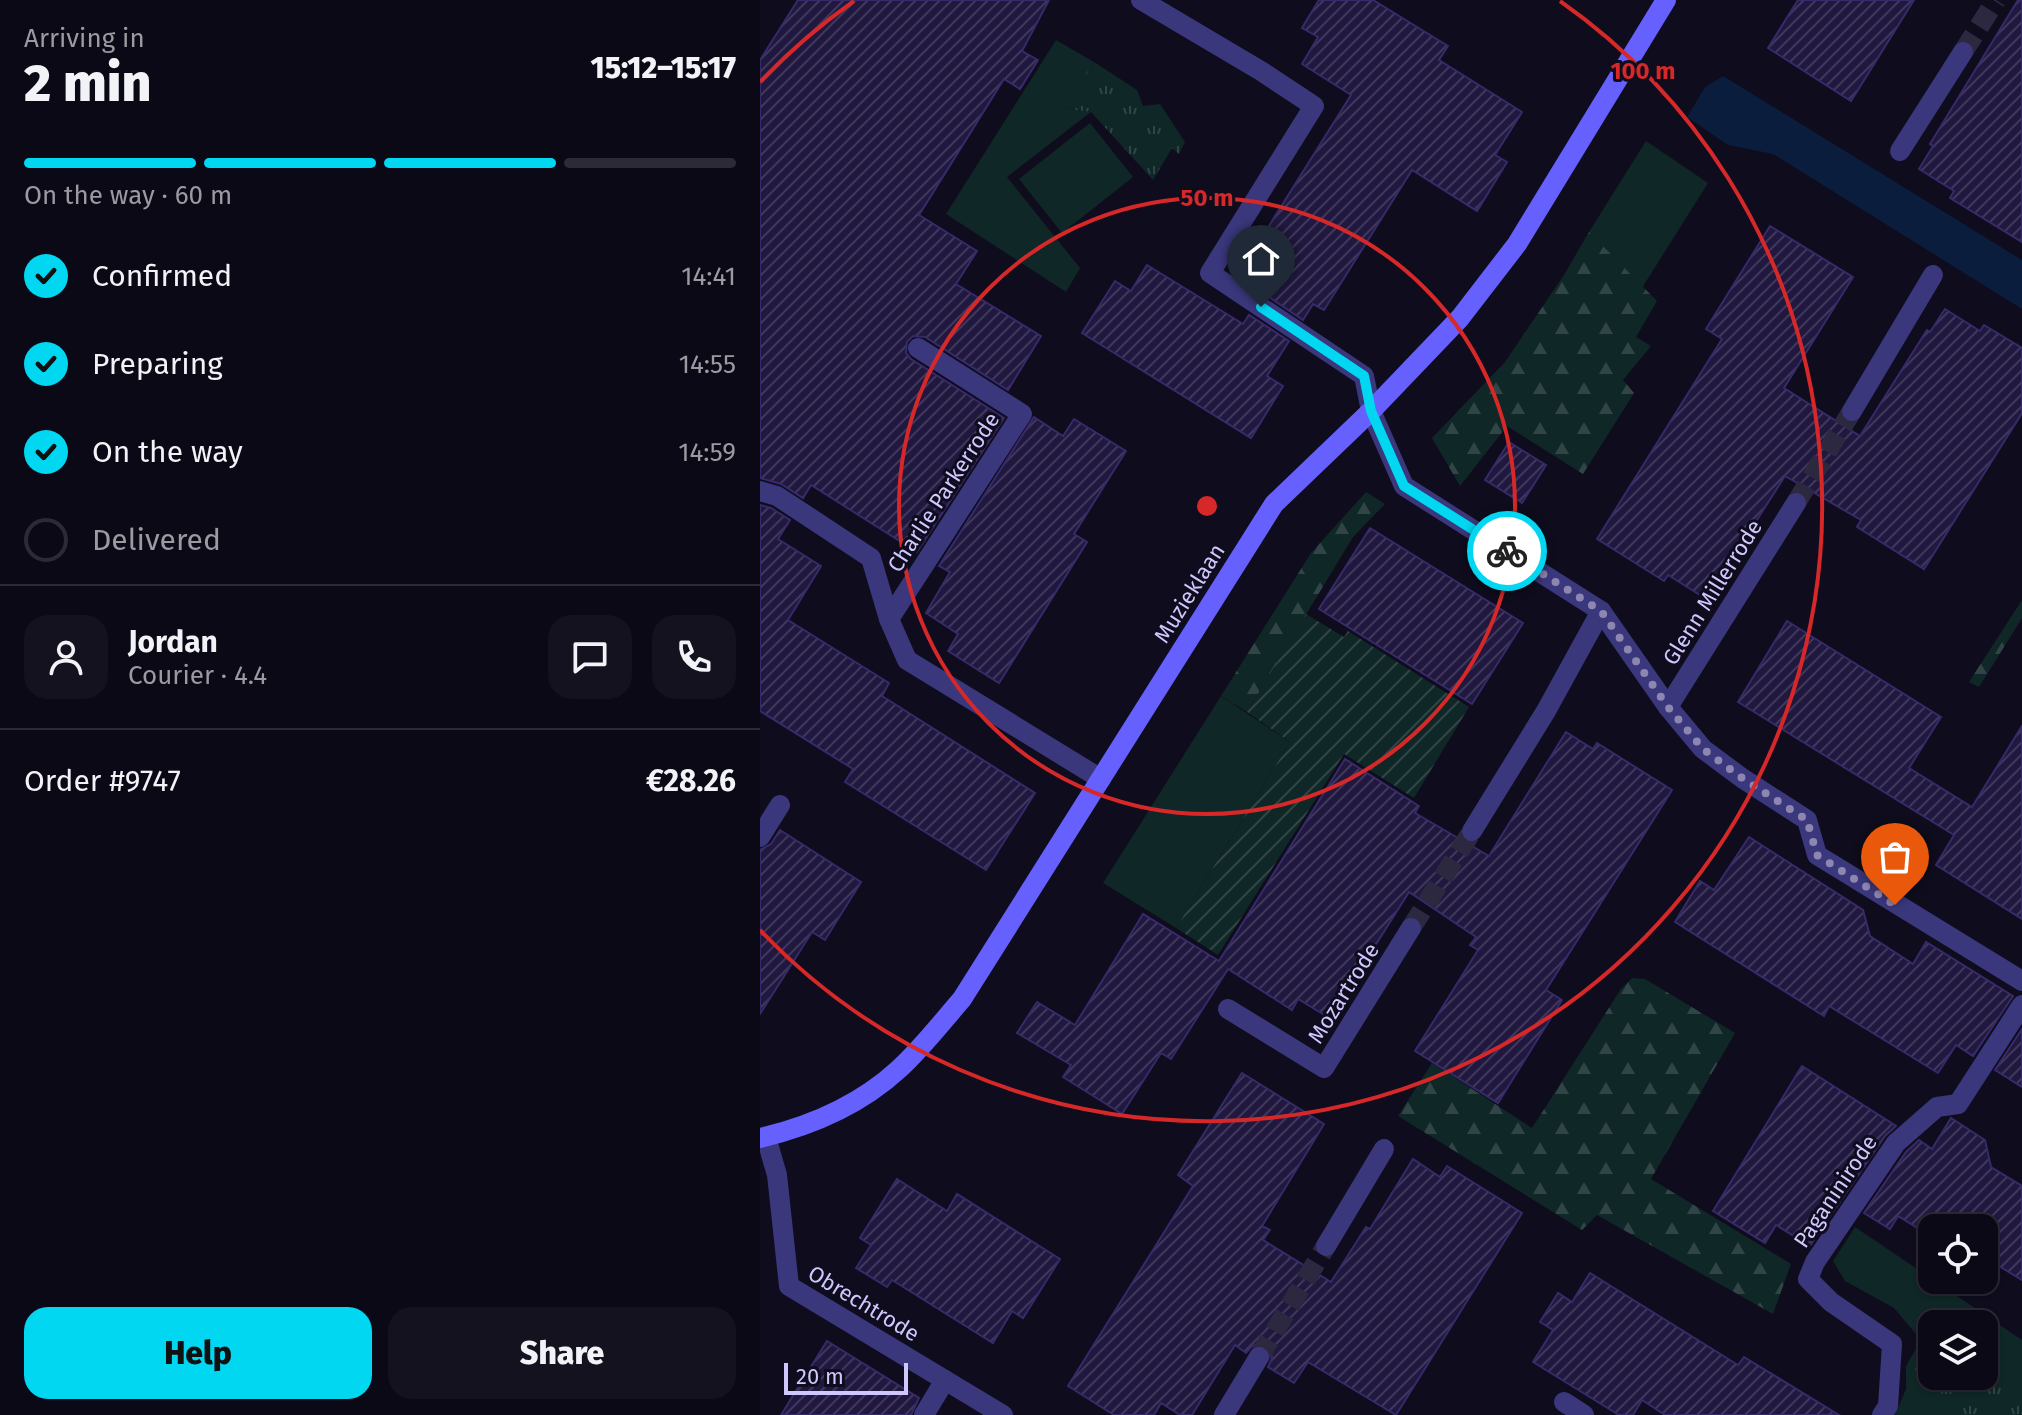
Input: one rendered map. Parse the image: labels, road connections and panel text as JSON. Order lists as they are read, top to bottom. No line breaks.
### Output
{"streets":{"street":["Charlie Parkerrode","Glenn Millerrode","Muzieklaan","Mozartrode","Paganinirode","Obrechtrode"]},"crossings":[["Charlie Parkerrode","Muzieklaan"],["Muzieklaan","Obrechtrode"]],"scale_bar":"20 m","page":{"heading":["2 min","Arriving in","15:12–15:17"],"panel":["Jordan","Courier · 4.4","Order #9747","€28.26"],"bar":"On the way · 60 m","list":[["Confirmed","14:41"],["Preparing","14:55"],["On the way","14:59"],"Delivered"],"buttons":["Help","Share"],"scale":"20 m"},"rings":["100 m","50 m"]}
